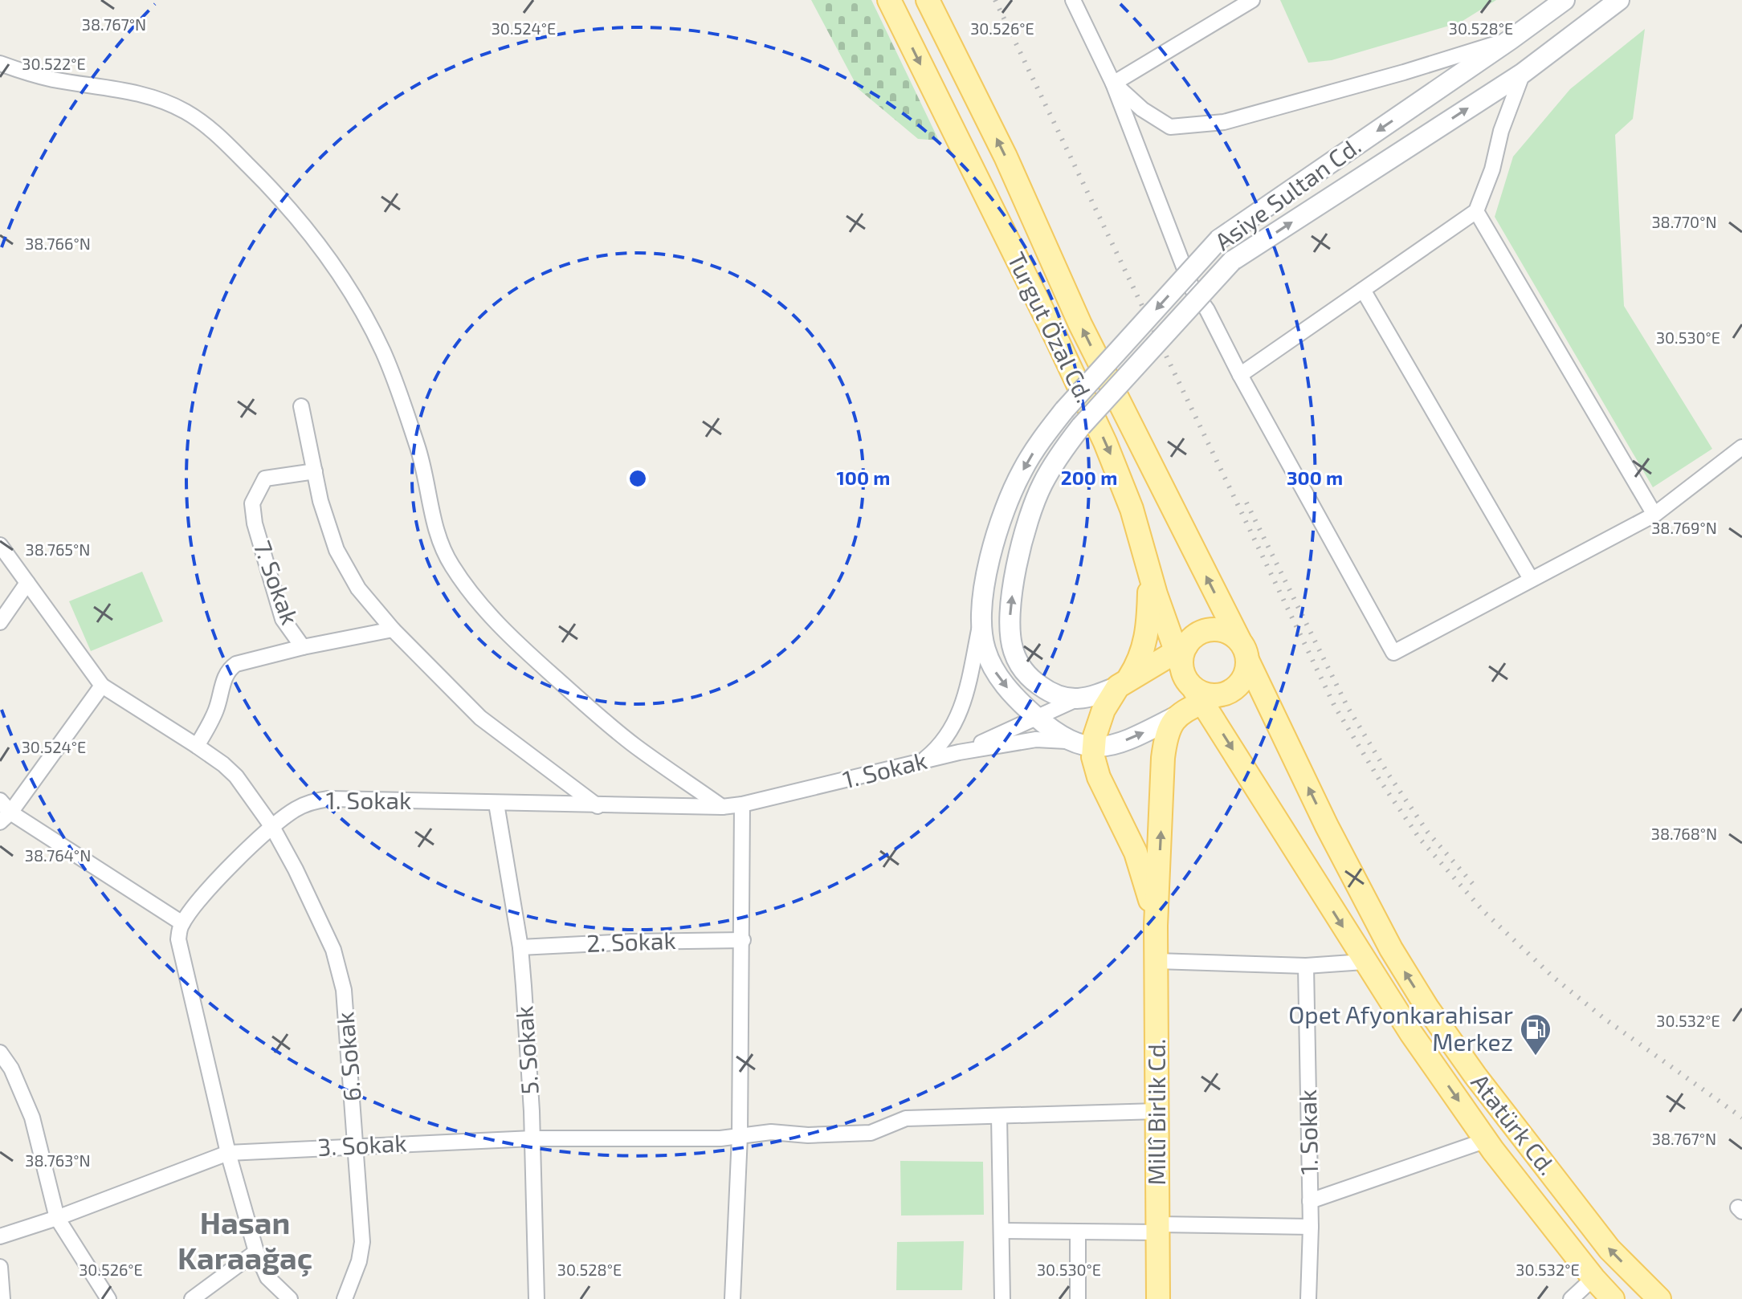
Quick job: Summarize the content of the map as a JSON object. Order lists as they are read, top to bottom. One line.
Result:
{"streets":{"main road":["Asiye Sultan Cd.","Turgut Özal Cd.","Millî Birlik Cd.","Atatürk Cd."],"street":["7. Sokak","1. Sokak","2. Sokak","5. Sokak","6. Sokak","3. Sokak"]},"crossings":[["Asiye Sultan Cd.","Millî Birlik Cd."],["Turgut Özal Cd.","Atatürk Cd."],["1. Sokak","5. Sokak"],["1. Sokak","6. Sokak"],["2. Sokak","5. Sokak"],["5. Sokak","3. Sokak"],["6. Sokak","3. Sokak"],["Millî Birlik Cd.","3. Sokak"]],"districts":["Hasan Karaağaç"],"places":{"fuel station":["Opet Afyonkarahisar Merkez"]},"coordinates":["38.767°N","30.524°E","30.526°E","30.528°E","30.522°E","38.770°N","38.766°N","30.530°E","38.769°N","38.765°N","38.768°N","38.764°N","30.532°E","38.763°N"],"rings":["100 m","200 m","300 m"]}
